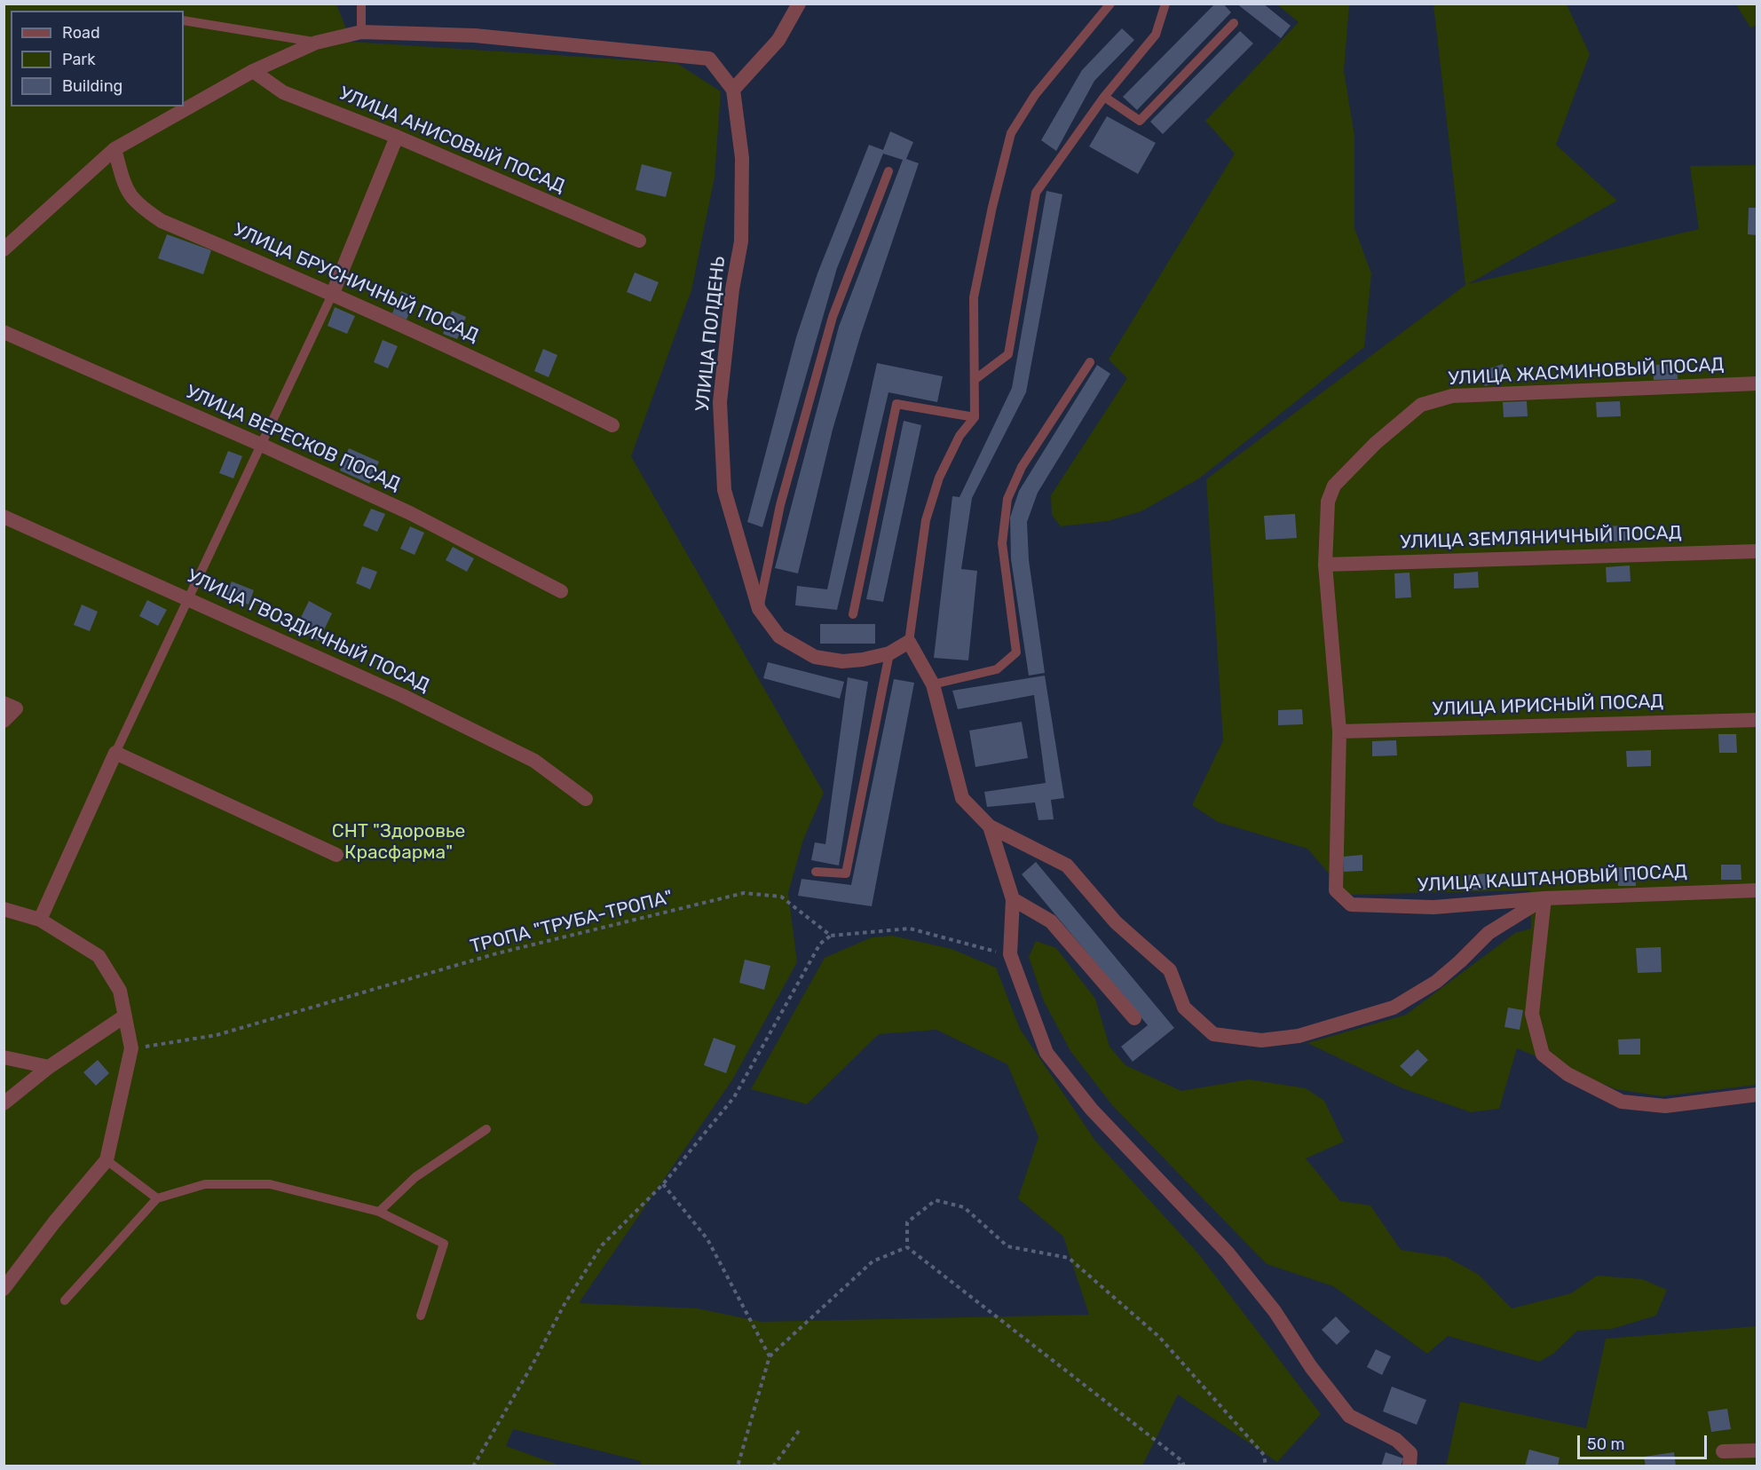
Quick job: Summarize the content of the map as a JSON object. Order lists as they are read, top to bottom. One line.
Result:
{"streets":{"street":["УЛИЦА АНИСОВЫЙ ПОСАД","УЛИЦА БРУСНИЧНЫЙ ПОСАД","УЛИЦА ПОЛДЕНЬ","УЛИЦА ЖАСМИНОВЫЙ ПОСАД","УЛИЦА ВЕРЕСКОВ ПОСАД","УЛИЦА ЗЕМЛЯНИЧНЫЙ ПОСАД","УЛИЦА ГВОЗДИЧНЫЙ ПОСАД","УЛИЦА ИРИСНЫЙ ПОСАД","УЛИЦА КАШТАНОВЫЙ ПОСАД"],"path":["ТРОПА \"ТРУБА-ТРОПА\""]},"crossings":[["УЛИЦА ЖАСМИНОВЫЙ ПОСАД","УЛИЦА ЗЕМЛЯНИЧНЫЙ ПОСАД"],["УЛИЦА ЖАСМИНОВЫЙ ПОСАД","УЛИЦА ИРИСНЫЙ ПОСАД"],["УЛИЦА ЖАСМИНОВЫЙ ПОСАД","УЛИЦА КАШТАНОВЫЙ ПОСАД"]],"parks":["СНТ \"Здоровье Красфарма\""],"legend":["Road","Park","Building"],"scale_bar":"50 m"}
